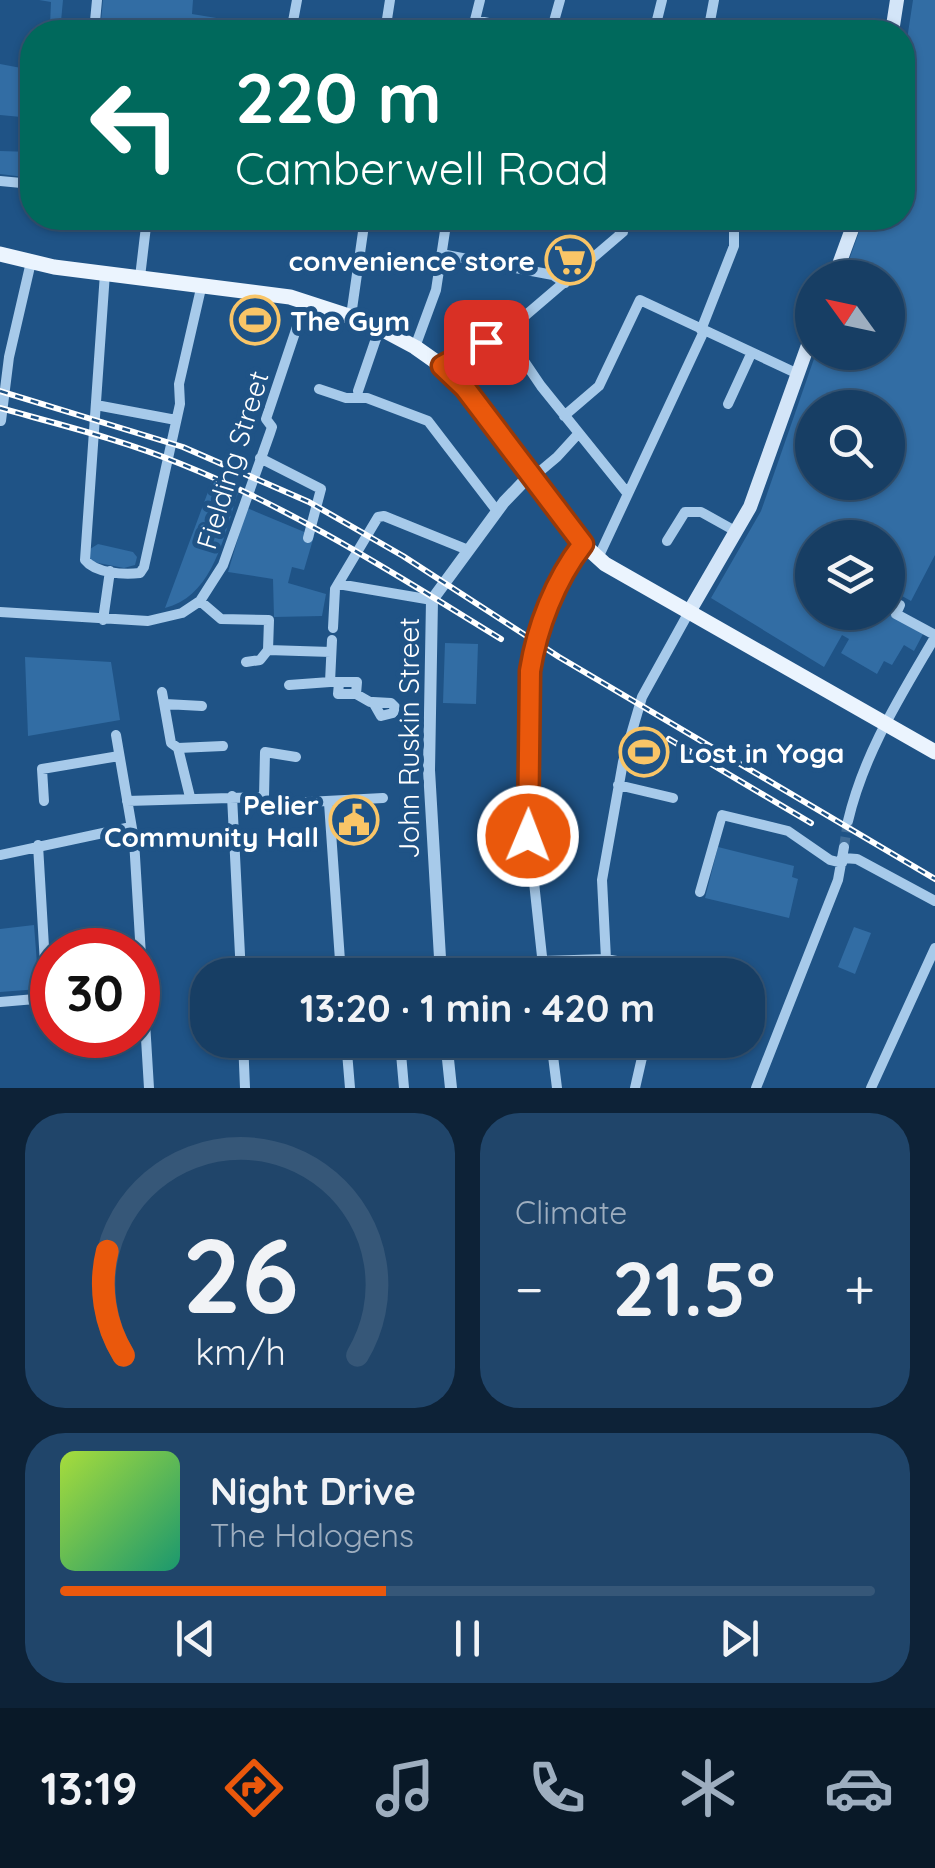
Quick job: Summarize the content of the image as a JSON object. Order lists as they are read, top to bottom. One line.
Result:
{"streets":{"street":["Fielding Street","John Ruskin Street"]},"places":{"supermarket":["convenience store"],"sports":["The Gym","Lost in Yoga"],"public building":["Pelier Community Hall"]},"north":"top left","page":{"turn":["220 m","Camberwell Road"],"limit":"30","trip":"13:20 · 1 min · 420 m","tile":"Climate","heat":["−","21.5°","+"],"song":["Night Drive","The Halogens"],"tabs":"13:19","gauge":["26","km/h"]}}
